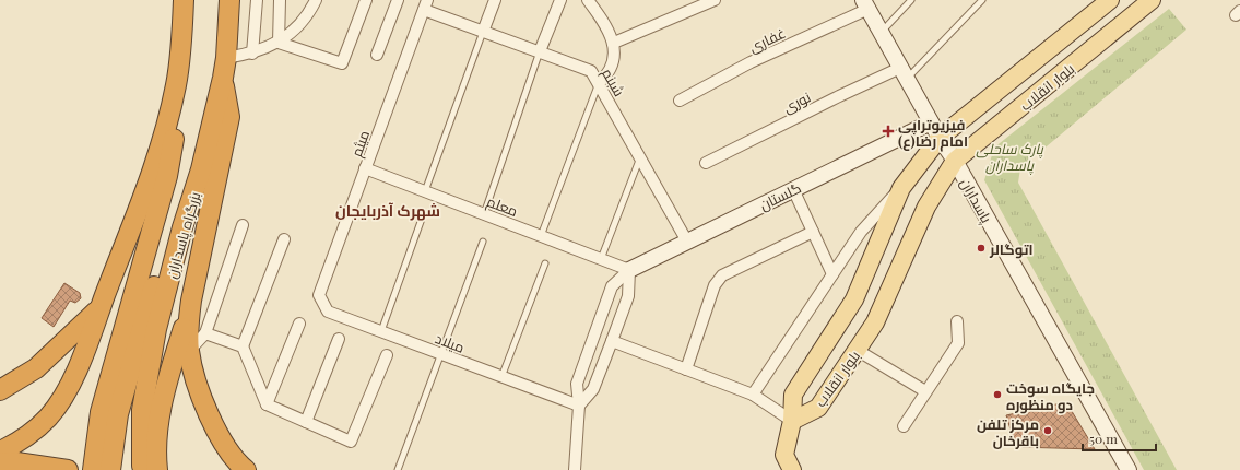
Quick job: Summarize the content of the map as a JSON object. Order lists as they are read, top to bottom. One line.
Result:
{"streets":{"highway":["بزرگراه پاسداران"],"main road":["بلوار انقلاب","گلستان","پاسداران"],"street":["غفاری","شبنم","نوری","میثم","معلم","میلاد"]},"crossings":[["غفاری","پاسداران"],["شبنم","میثم"],["شبنم","گلستان"],["بلوار انقلاب","پاسداران"],["نوری","پاسداران"],["میثم","معلم"],["میثم","میلاد"],["گلستان","پاسداران"],["گلستان","معلم"],["گلستان","میلاد"]],"districts":["شهرک آذربایجان"],"parks":["پارک ساحلی پاسداران"],"places":{"health":["فیزیوتراپی امام رضا(ع)"],"other":["اتوگالر","جایگاه سوخت دو منظوره","مرکز تلفن باقرخان"]},"scale_bar":"50 m"}
